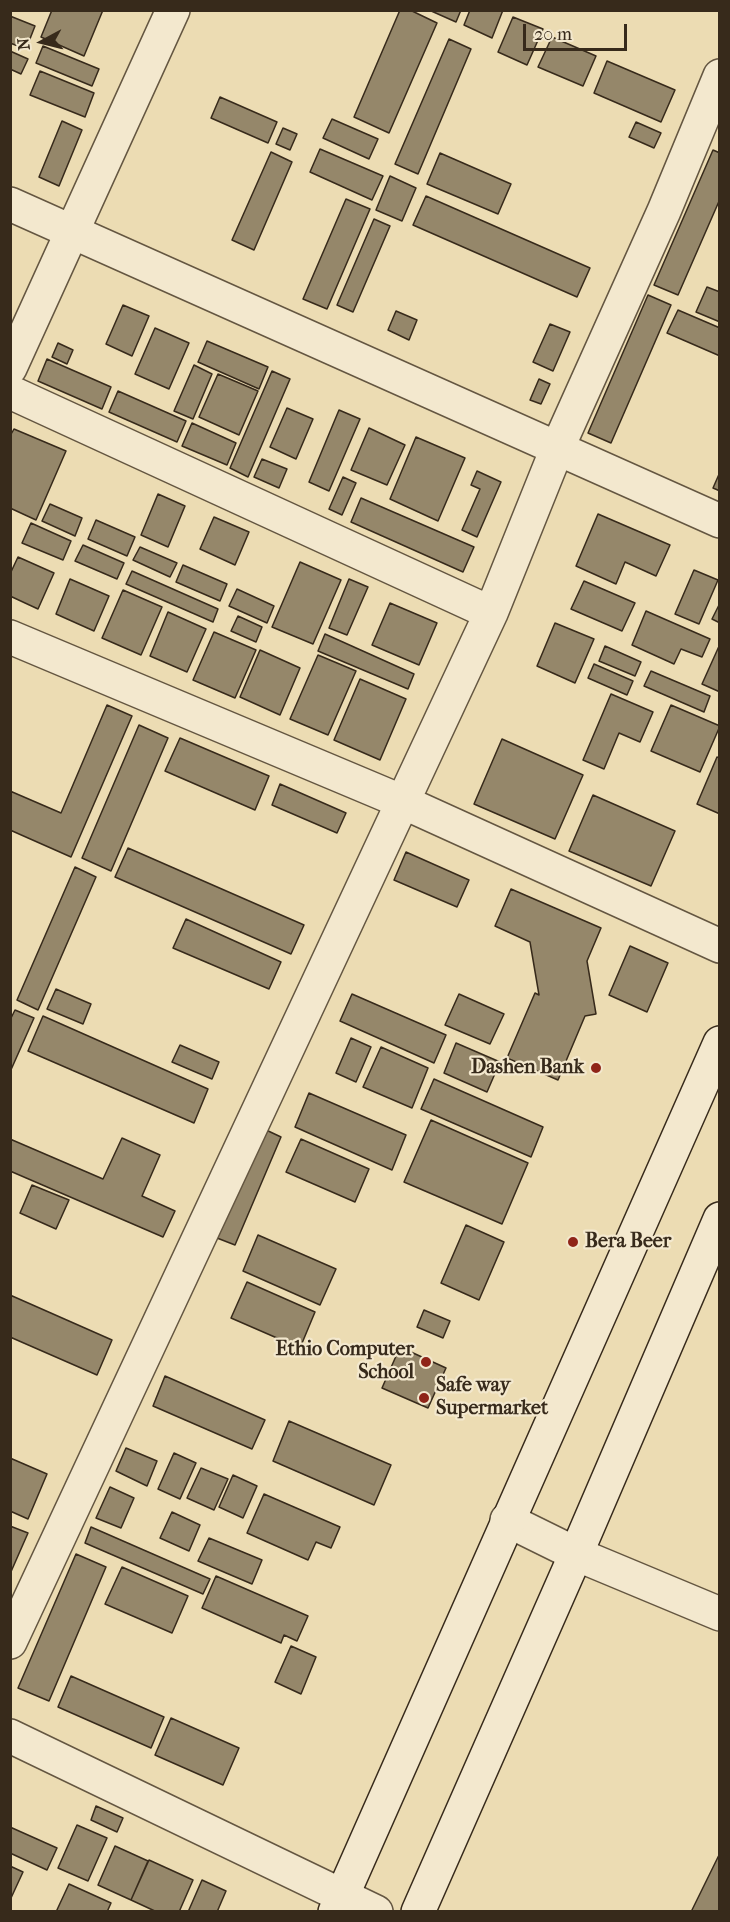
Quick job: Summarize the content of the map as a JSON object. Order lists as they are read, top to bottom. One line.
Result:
{"places":["Dashen Bank","Bera Beer","Ethio Computer School","Safe way Supermarket"],"scale_bar":"20 m","north":"left"}
